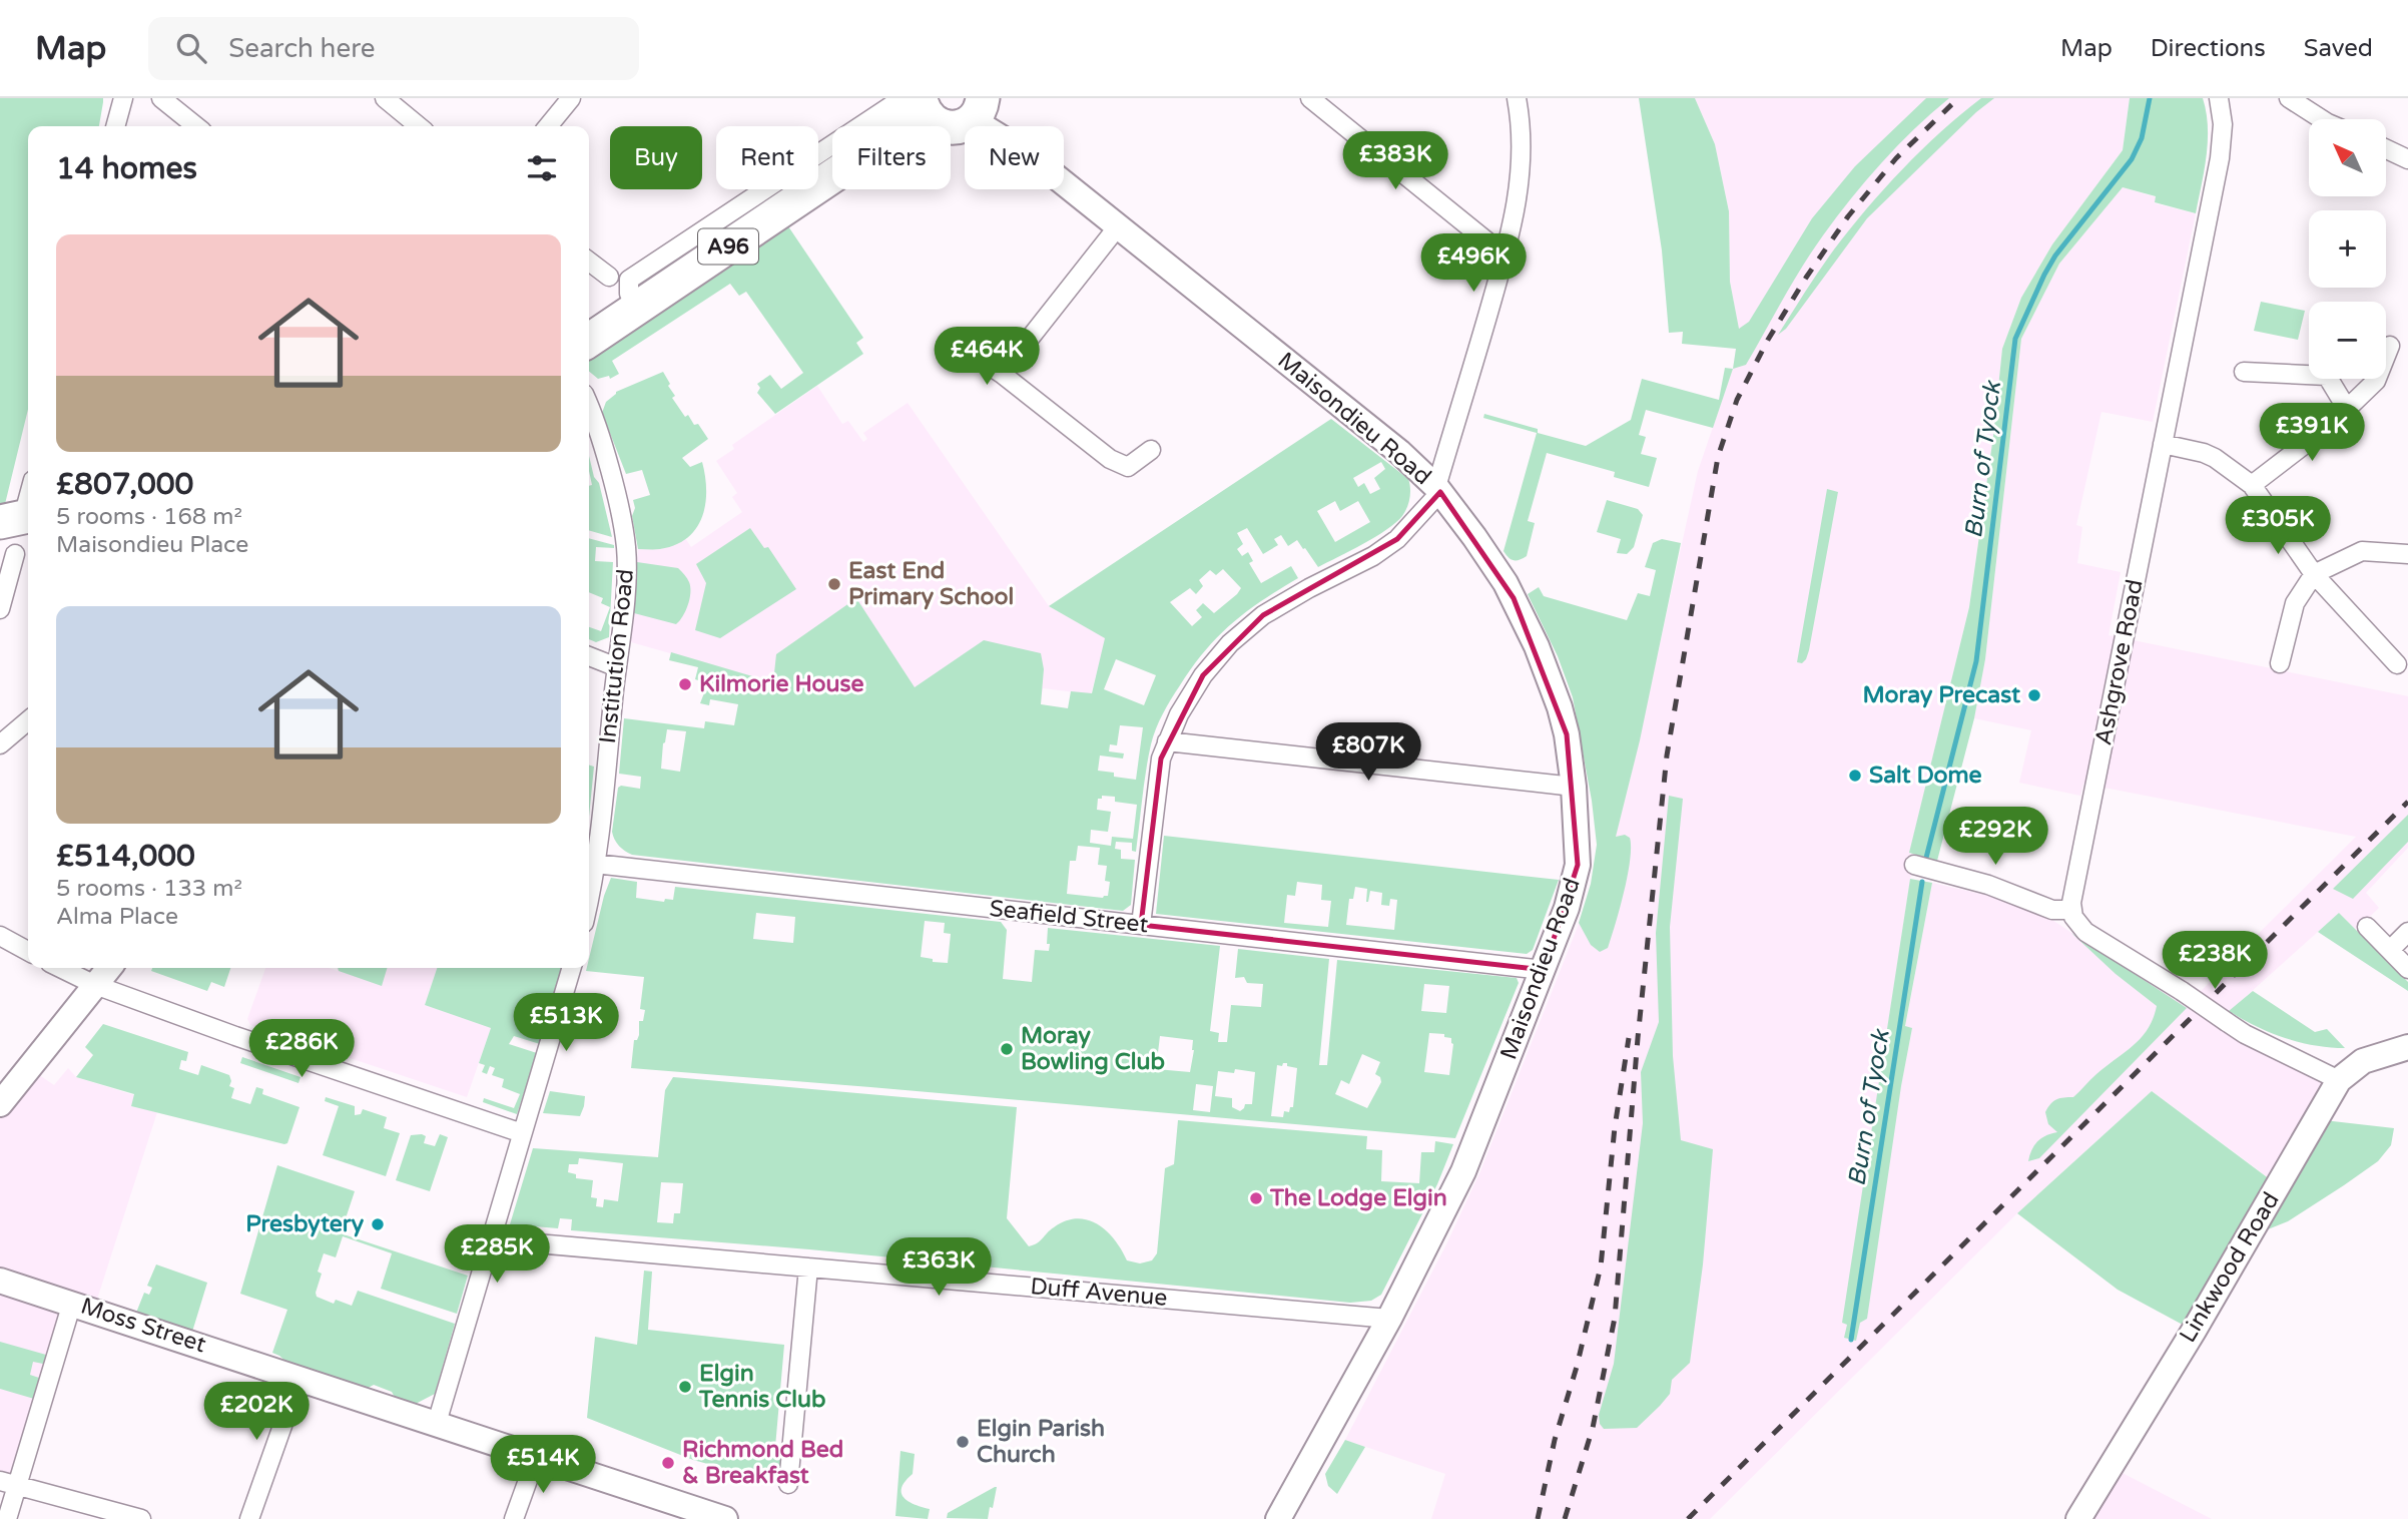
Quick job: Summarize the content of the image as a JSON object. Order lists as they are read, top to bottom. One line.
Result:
{"streets":{"highway":["A96"],"street":["Maisondieu Road","Institution Road","Ashgrove Road","Seafield Street","Linkwood Road","Duff Avenue","Moss Street"]},"crossings":[["Maisondieu Road","Seafield Street"],["Maisondieu Road","Duff Avenue"],["Institution Road","Seafield Street"]],"water":["Burn of Tyock"],"places":["East End Primary School","Kilmorie House","Moray Precast","Salt Dome","Moray Bowling Club","The Lodge Elgin","Presbytery","Elgin Tennis Club","Elgin Parish Church","Richmond Bed & Breakfast"],"north":"top left","page":{"header":"Map","search":"Search here","nav":["Map","Directions","Saved"],"map_buttons":["+","−"],"chip":["Buy","Rent","Filters","New"],"heading":"14 homes","price":["£383K","£496K","£464K","£391K","£305K","£807K","£292K","£238K","£513K","£286K","£285K","£363K","£202K","£514K"],"list":[{"name":"£807,000","note":"5 rooms · 168 m² · Maisondieu Place"},{"name":"£514,000","note":"5 rooms · 133 m² · Alma Place"}]}}
